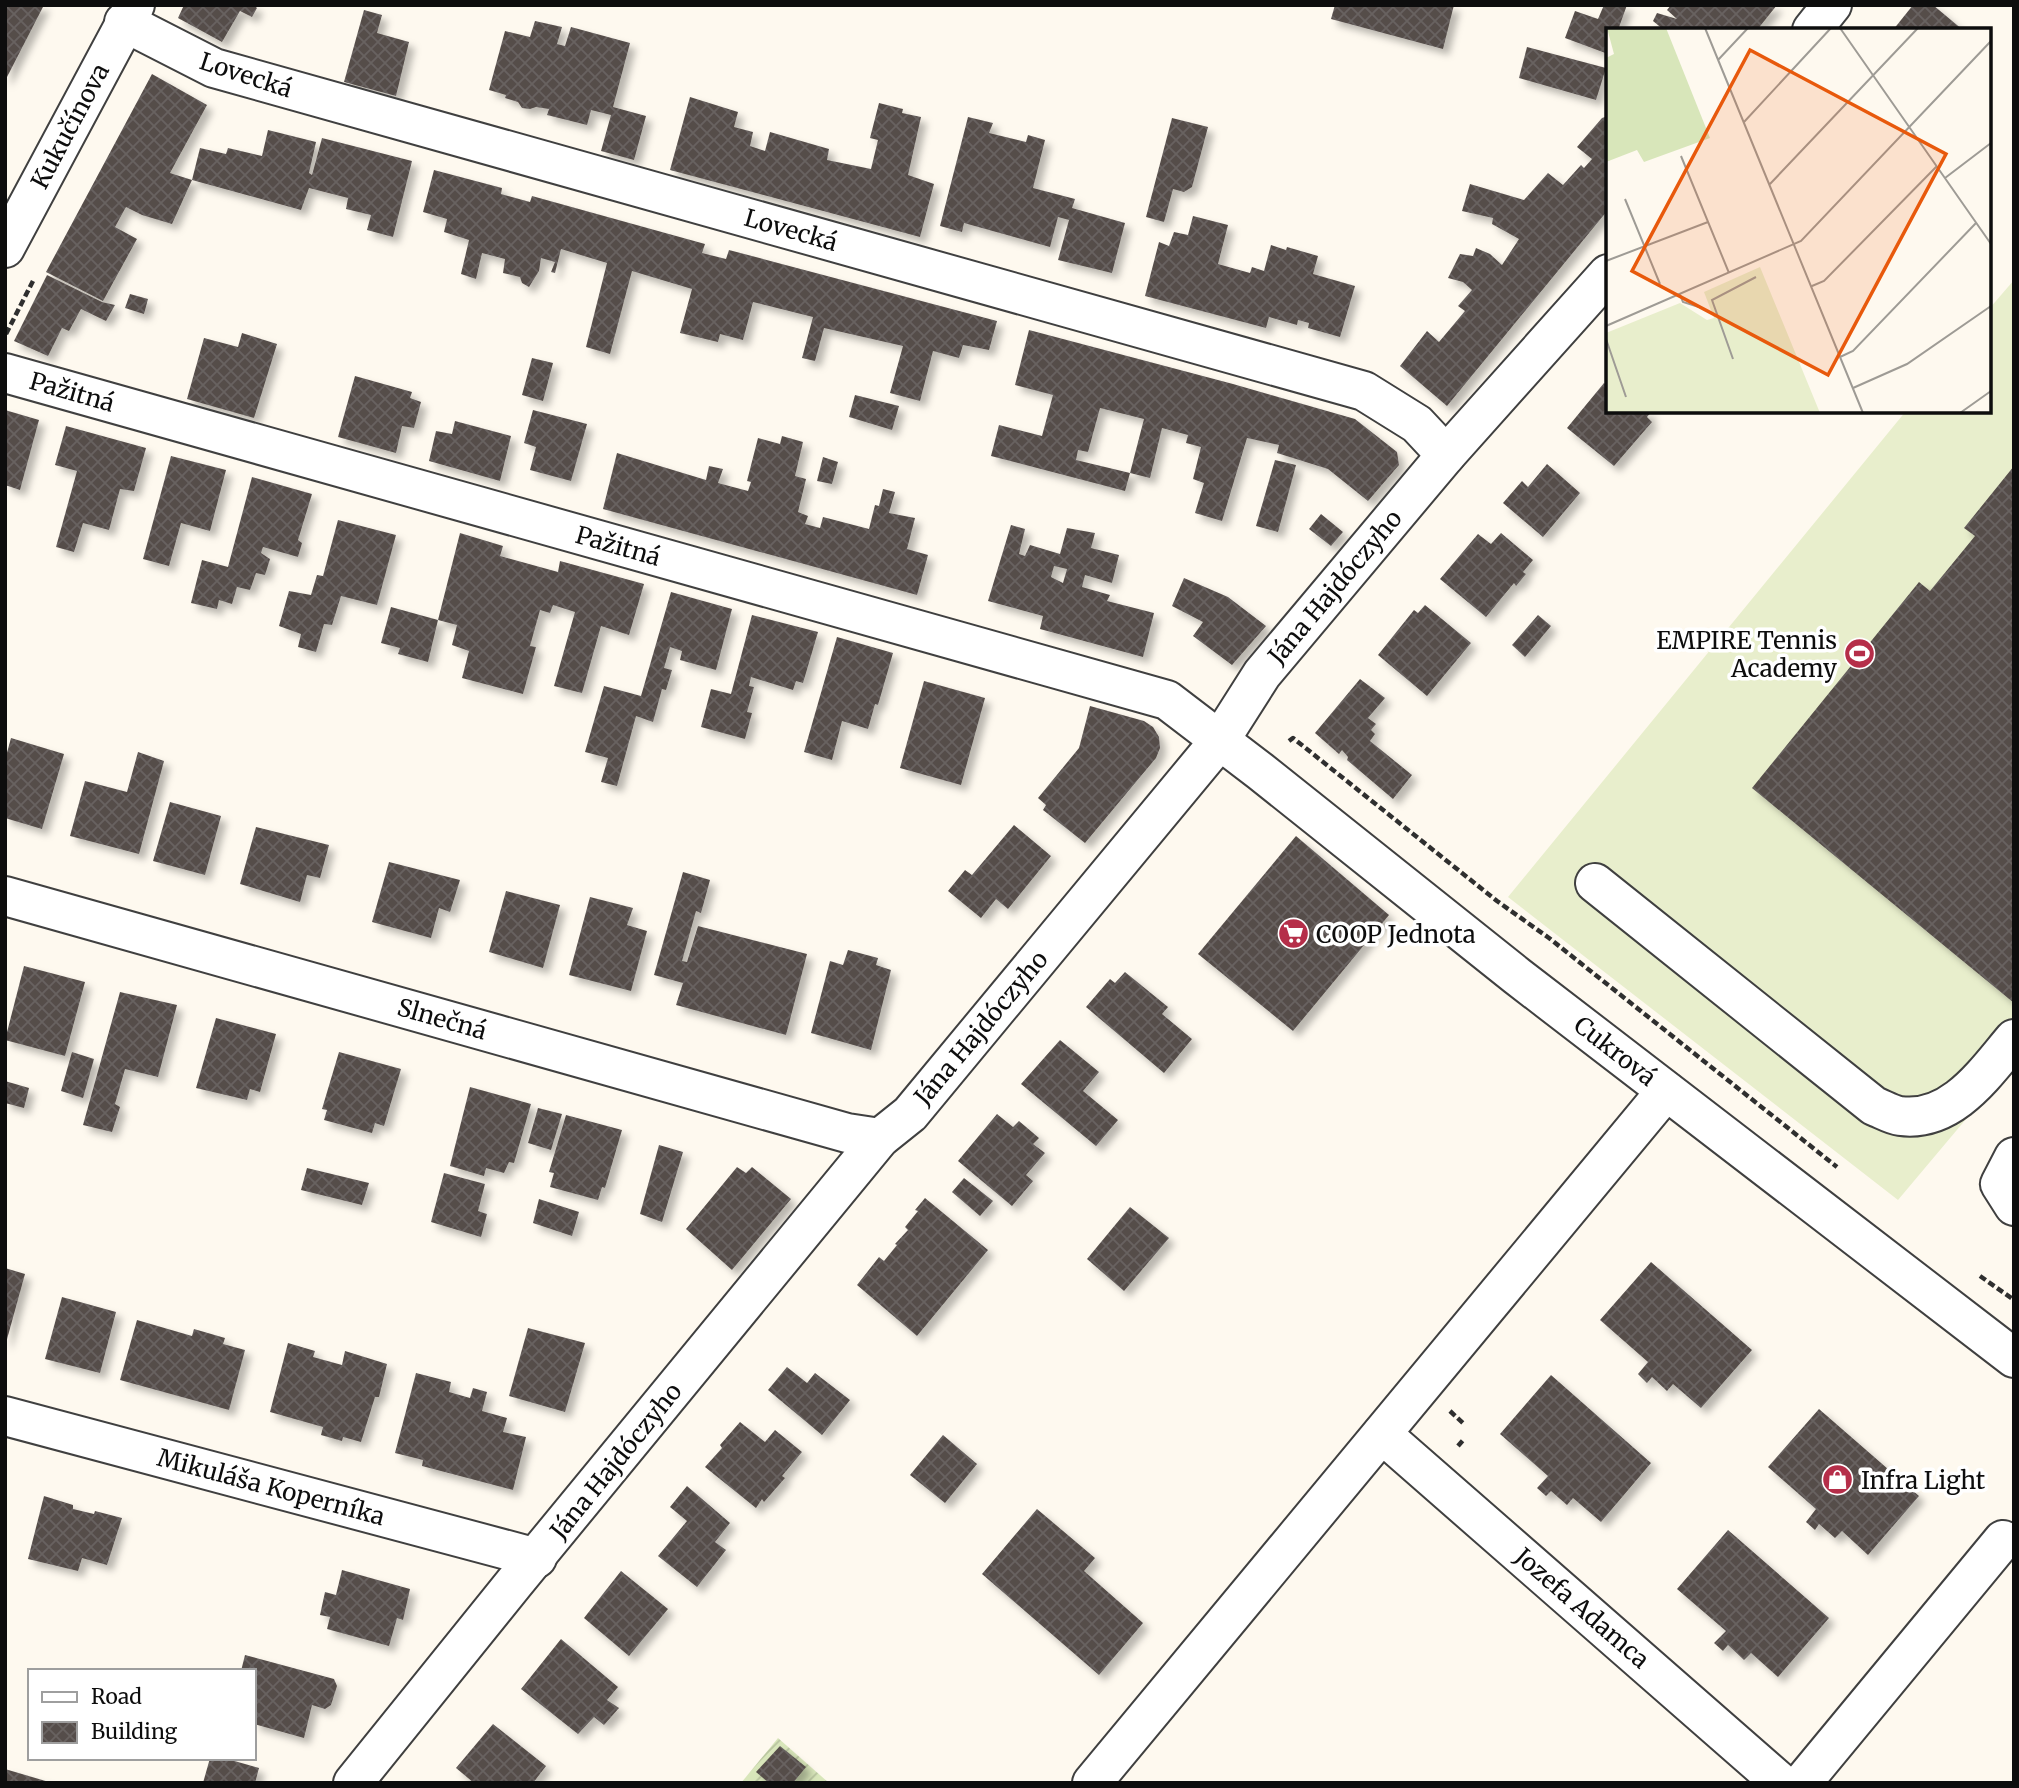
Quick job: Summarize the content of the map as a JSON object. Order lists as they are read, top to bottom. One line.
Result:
{"streets":{"street":["Lovecká","Kukučínova","Pažitná","Jána Hajdóczyho","Slnečná","Cukrová","Mikuláša Koperníka","Jozefa Adamca"]},"crossings":[["Lovecká","Kukučínova"],["Lovecká","Jána Hajdóczyho"],["Pažitná","Jána Hajdóczyho"],["Pažitná","Cukrová"],["Jána Hajdóczyho","Slnečná"],["Jána Hajdóczyho","Cukrová"],["Jána Hajdóczyho","Mikuláša Koperníka"]],"places":{"sports":["EMPIRE Tennis Academy"],"supermarket":["COOP Jednota"],"shop":["Infra Light"]},"legend":["Road","Building"]}
